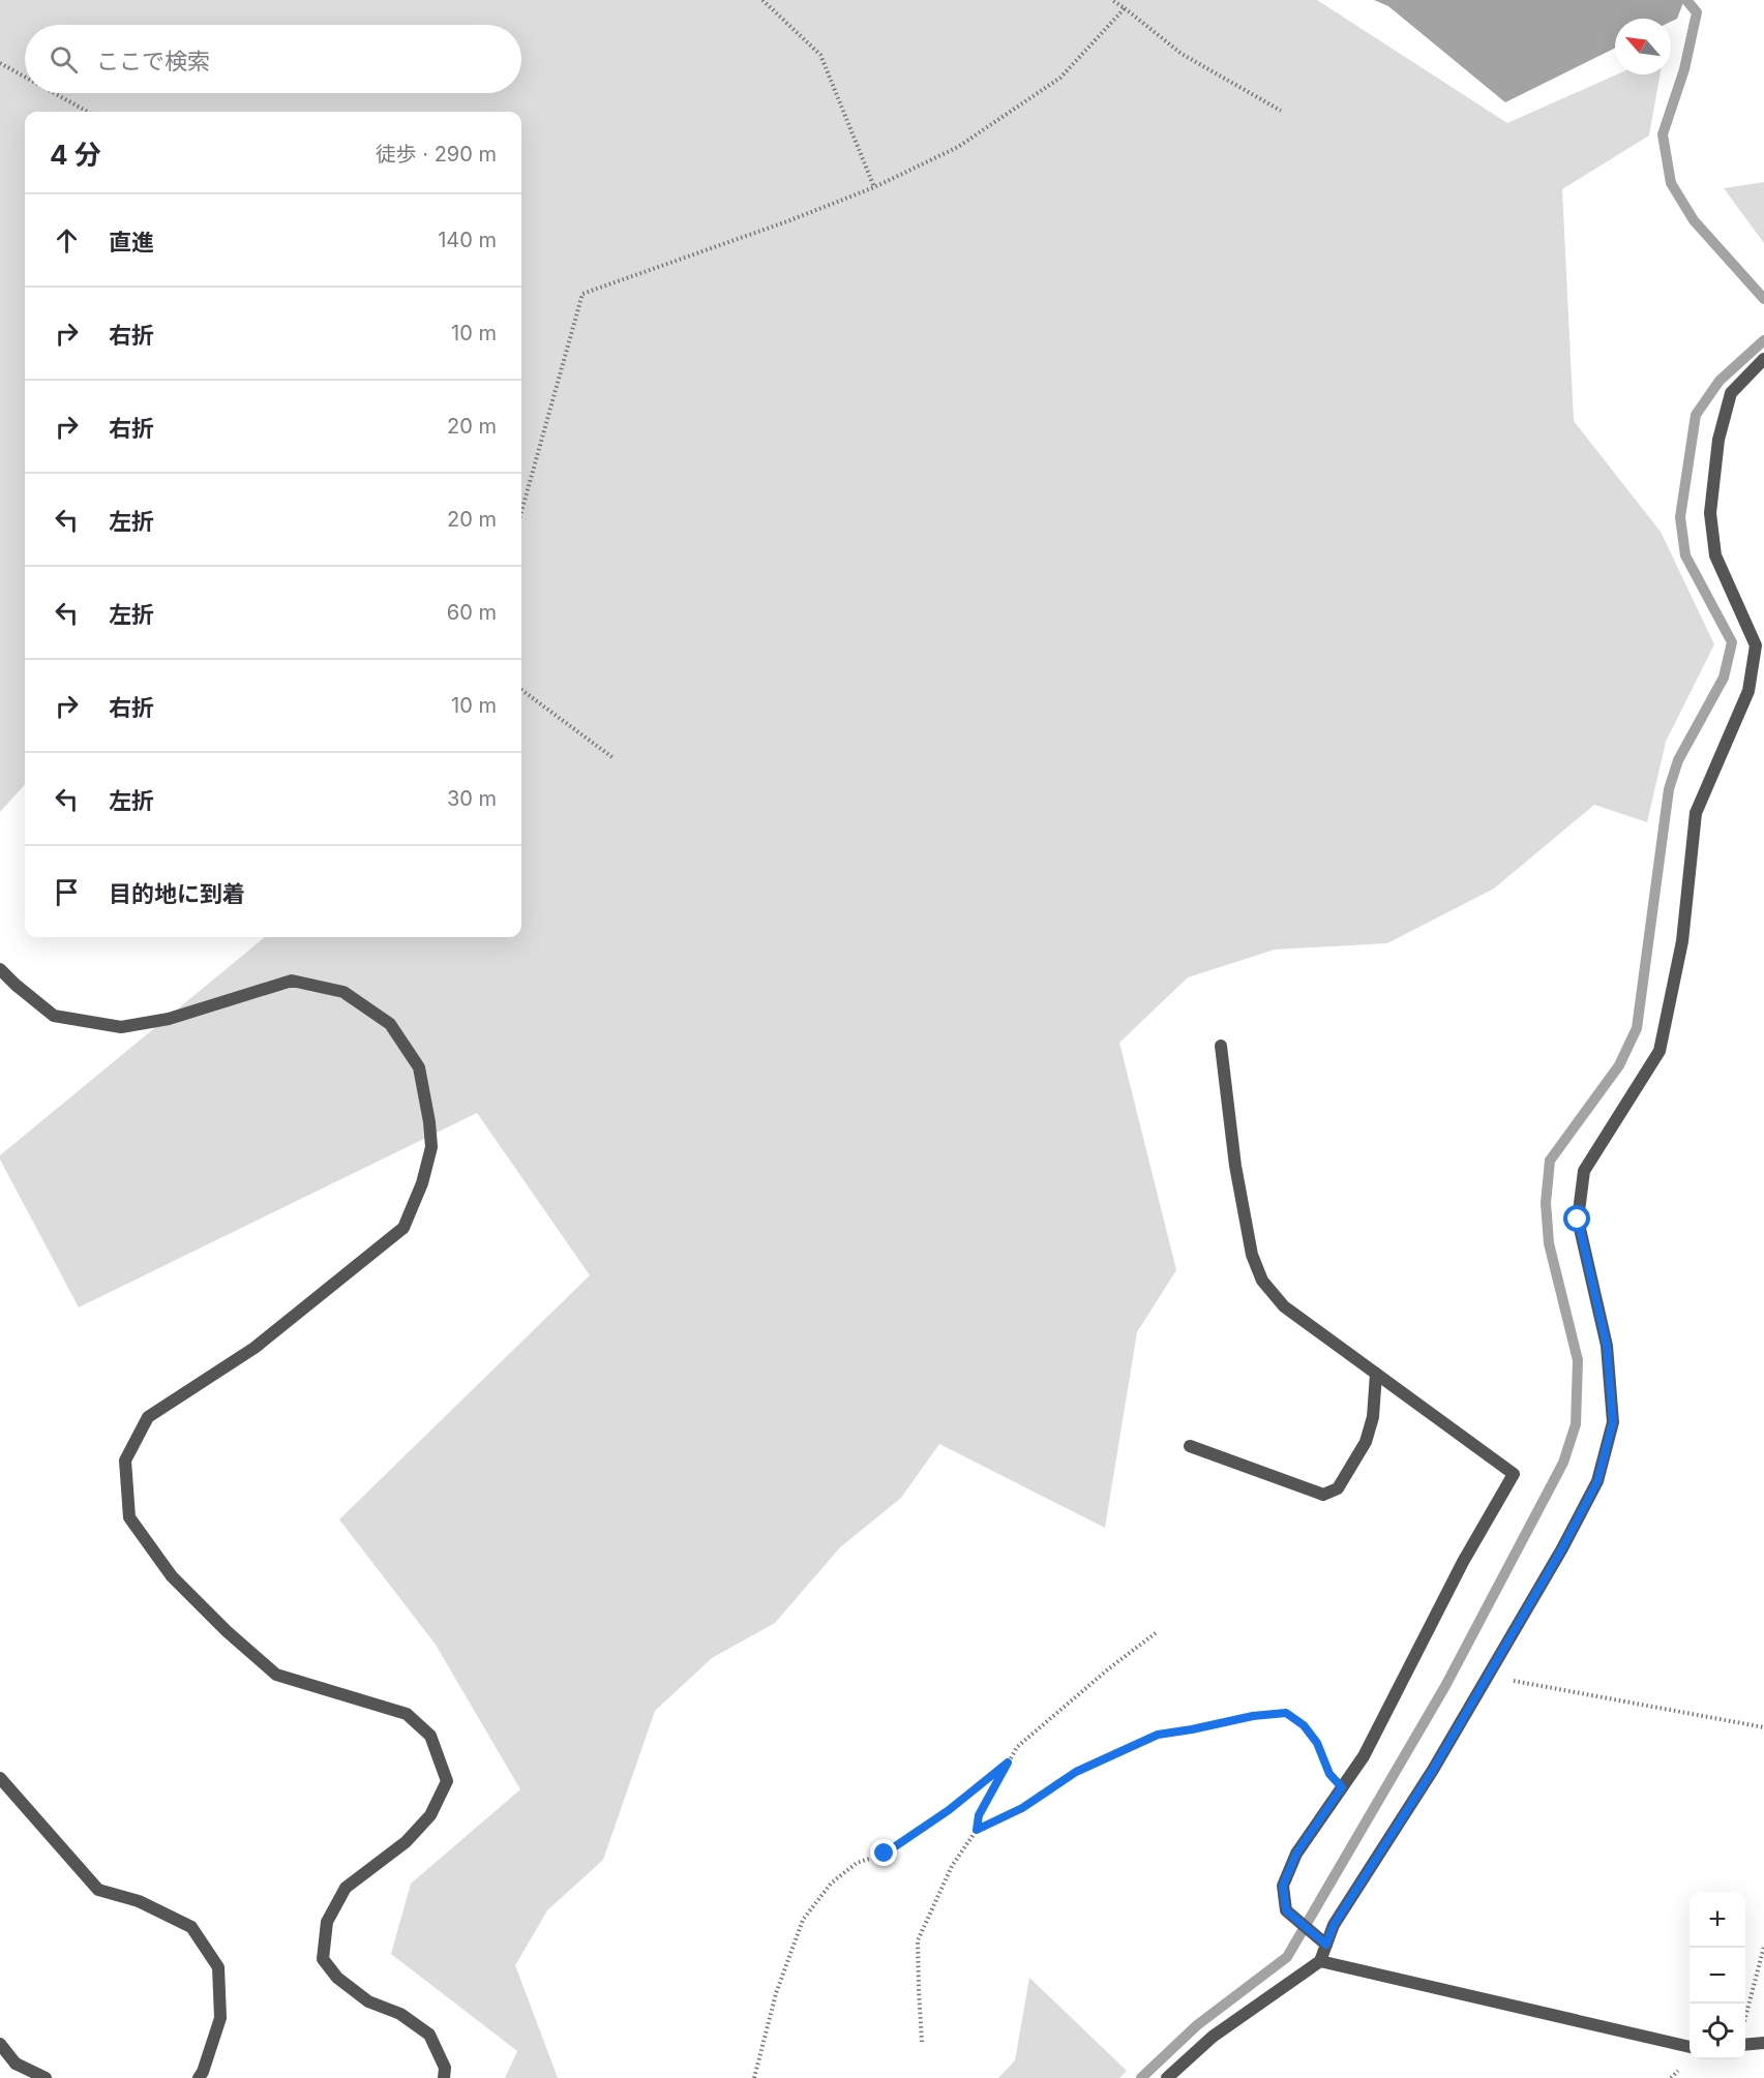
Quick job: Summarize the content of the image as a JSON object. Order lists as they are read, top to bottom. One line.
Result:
{"north":"top left","page":{"search":"ここで検索","heading":["4 分","徒歩 · 290 m"],"list":[["直進","140 m"],["右折","10 m"],["右折","20 m"],["左折","20 m"],["左折","60 m"],["右折","10 m"],["左折","30 m"],"目的地に到着"],"map_buttons":["+","−"]}}
